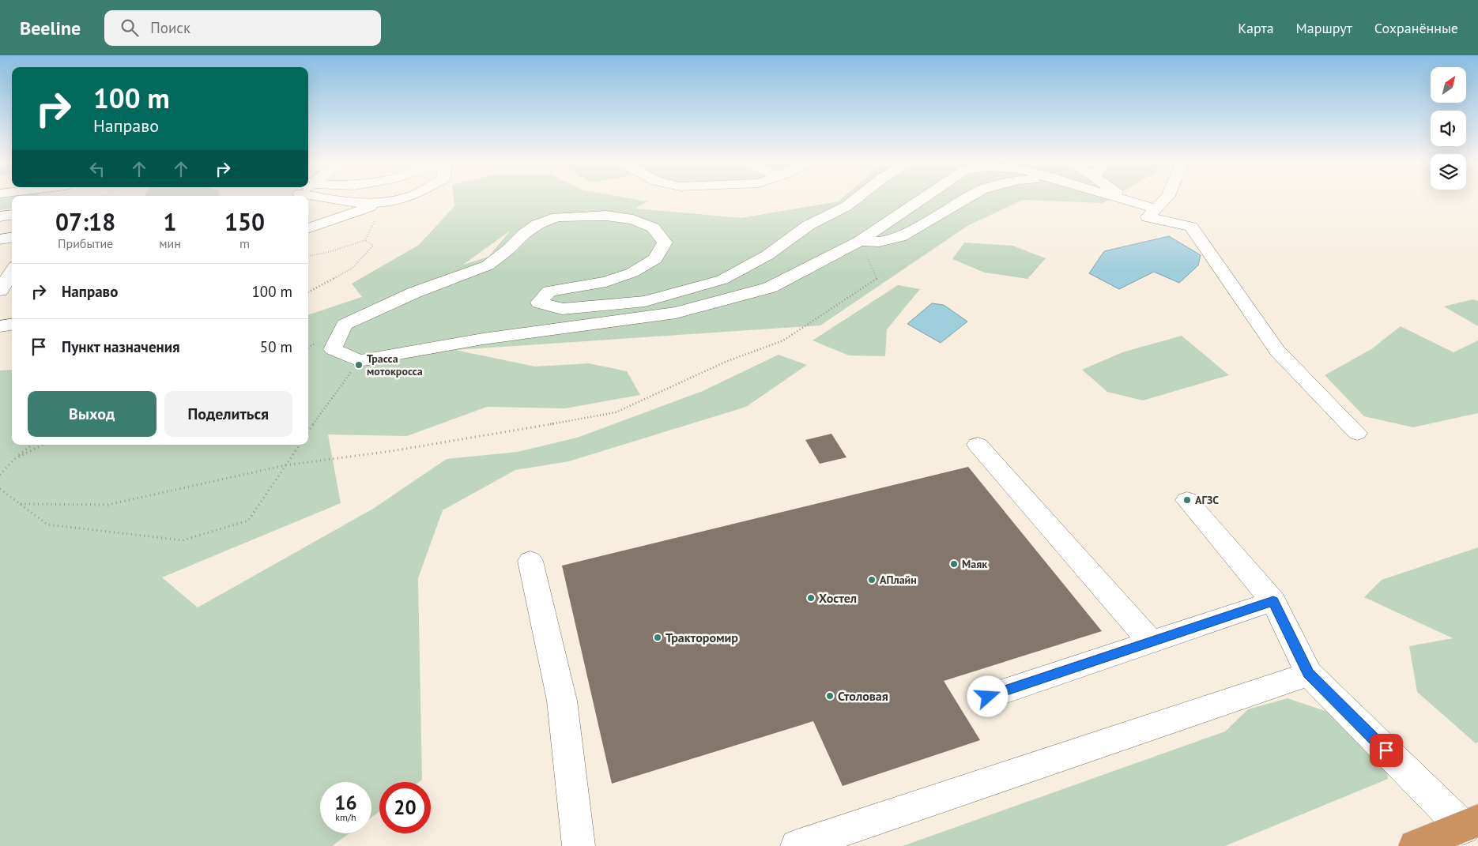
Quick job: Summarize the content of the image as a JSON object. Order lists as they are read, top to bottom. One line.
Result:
{"places":["Трасса мотокросса","АГЗС","Маяк","АПлайн","Хостел","Тракторомир","Столовая"],"north":"top right","page":{"header":"Beeline","search":"Поиск","nav":["Карта","Маршрут","Сохранённые"],"turn":["100 m","Направо"],"eta":["07:18","Прибытие","1","мин","150","m"],"list":[{"name":"Направо","value":"100 m"},{"name":"Пункт назначения","value":"50 m"}],"buttons":["Выход","Поделиться"],"speed":"16 km/h","limit":"20"}}
